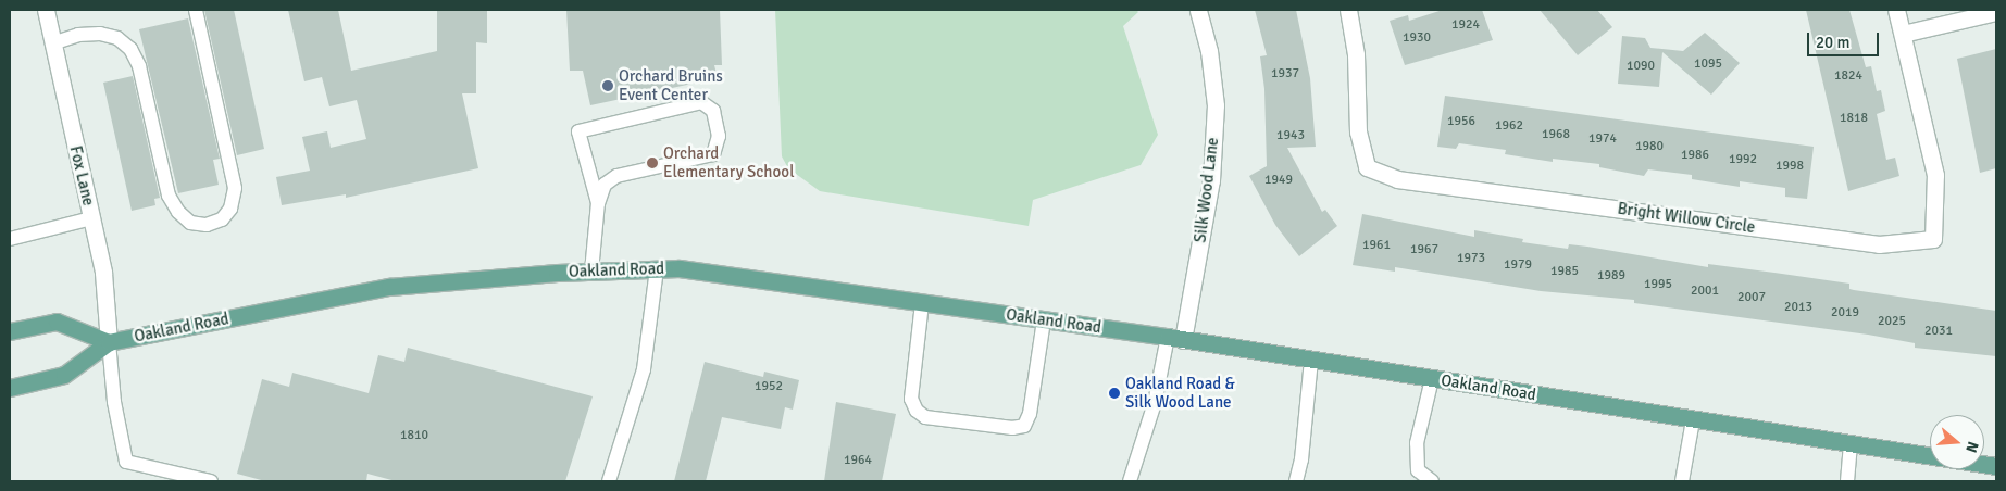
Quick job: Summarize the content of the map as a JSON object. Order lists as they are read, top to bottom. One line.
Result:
{"streets":{"main road":["Oakland Road"],"street":["Fox Lane","Silk Wood Lane","Bright Willow Circle"]},"crossings":[["Fox Lane","Oakland Road"],["Silk Wood Lane","Oakland Road"]],"places":["Orchard Bruins Event Center","Orchard Elementary School","Oakland Road & Silk Wood Lane"],"house_numbers":["1924","1930","1095","1090","1937","1824","1818","1956","1962","1968","1943","1974","1980","1986","1992","1998","1949","1961","1967","1973","1979","1985","1989","1995","2001","2007","2013","2019","2025","2031","1952","1810","1964"],"scale_bar":"20 m","north":"right"}
